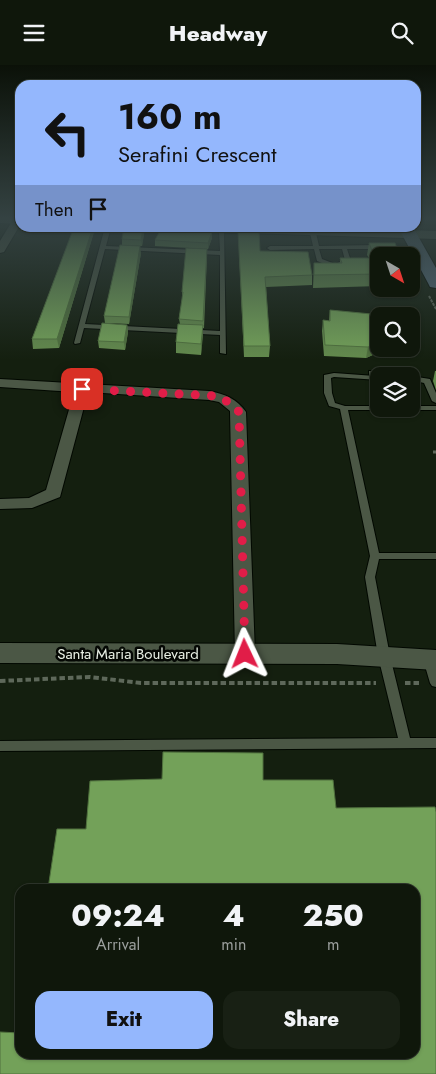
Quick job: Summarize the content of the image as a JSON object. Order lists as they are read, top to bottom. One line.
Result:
{"streets":{"street":["Santa Maria Boulevard"]},"north":"bottom right","page":{"header":"Headway","turn":["160 m","Serafini Crescent"],"then":"Then","eta":["09:24","Arrival","4","min","250","m"],"buttons":["Exit","Share"]}}
